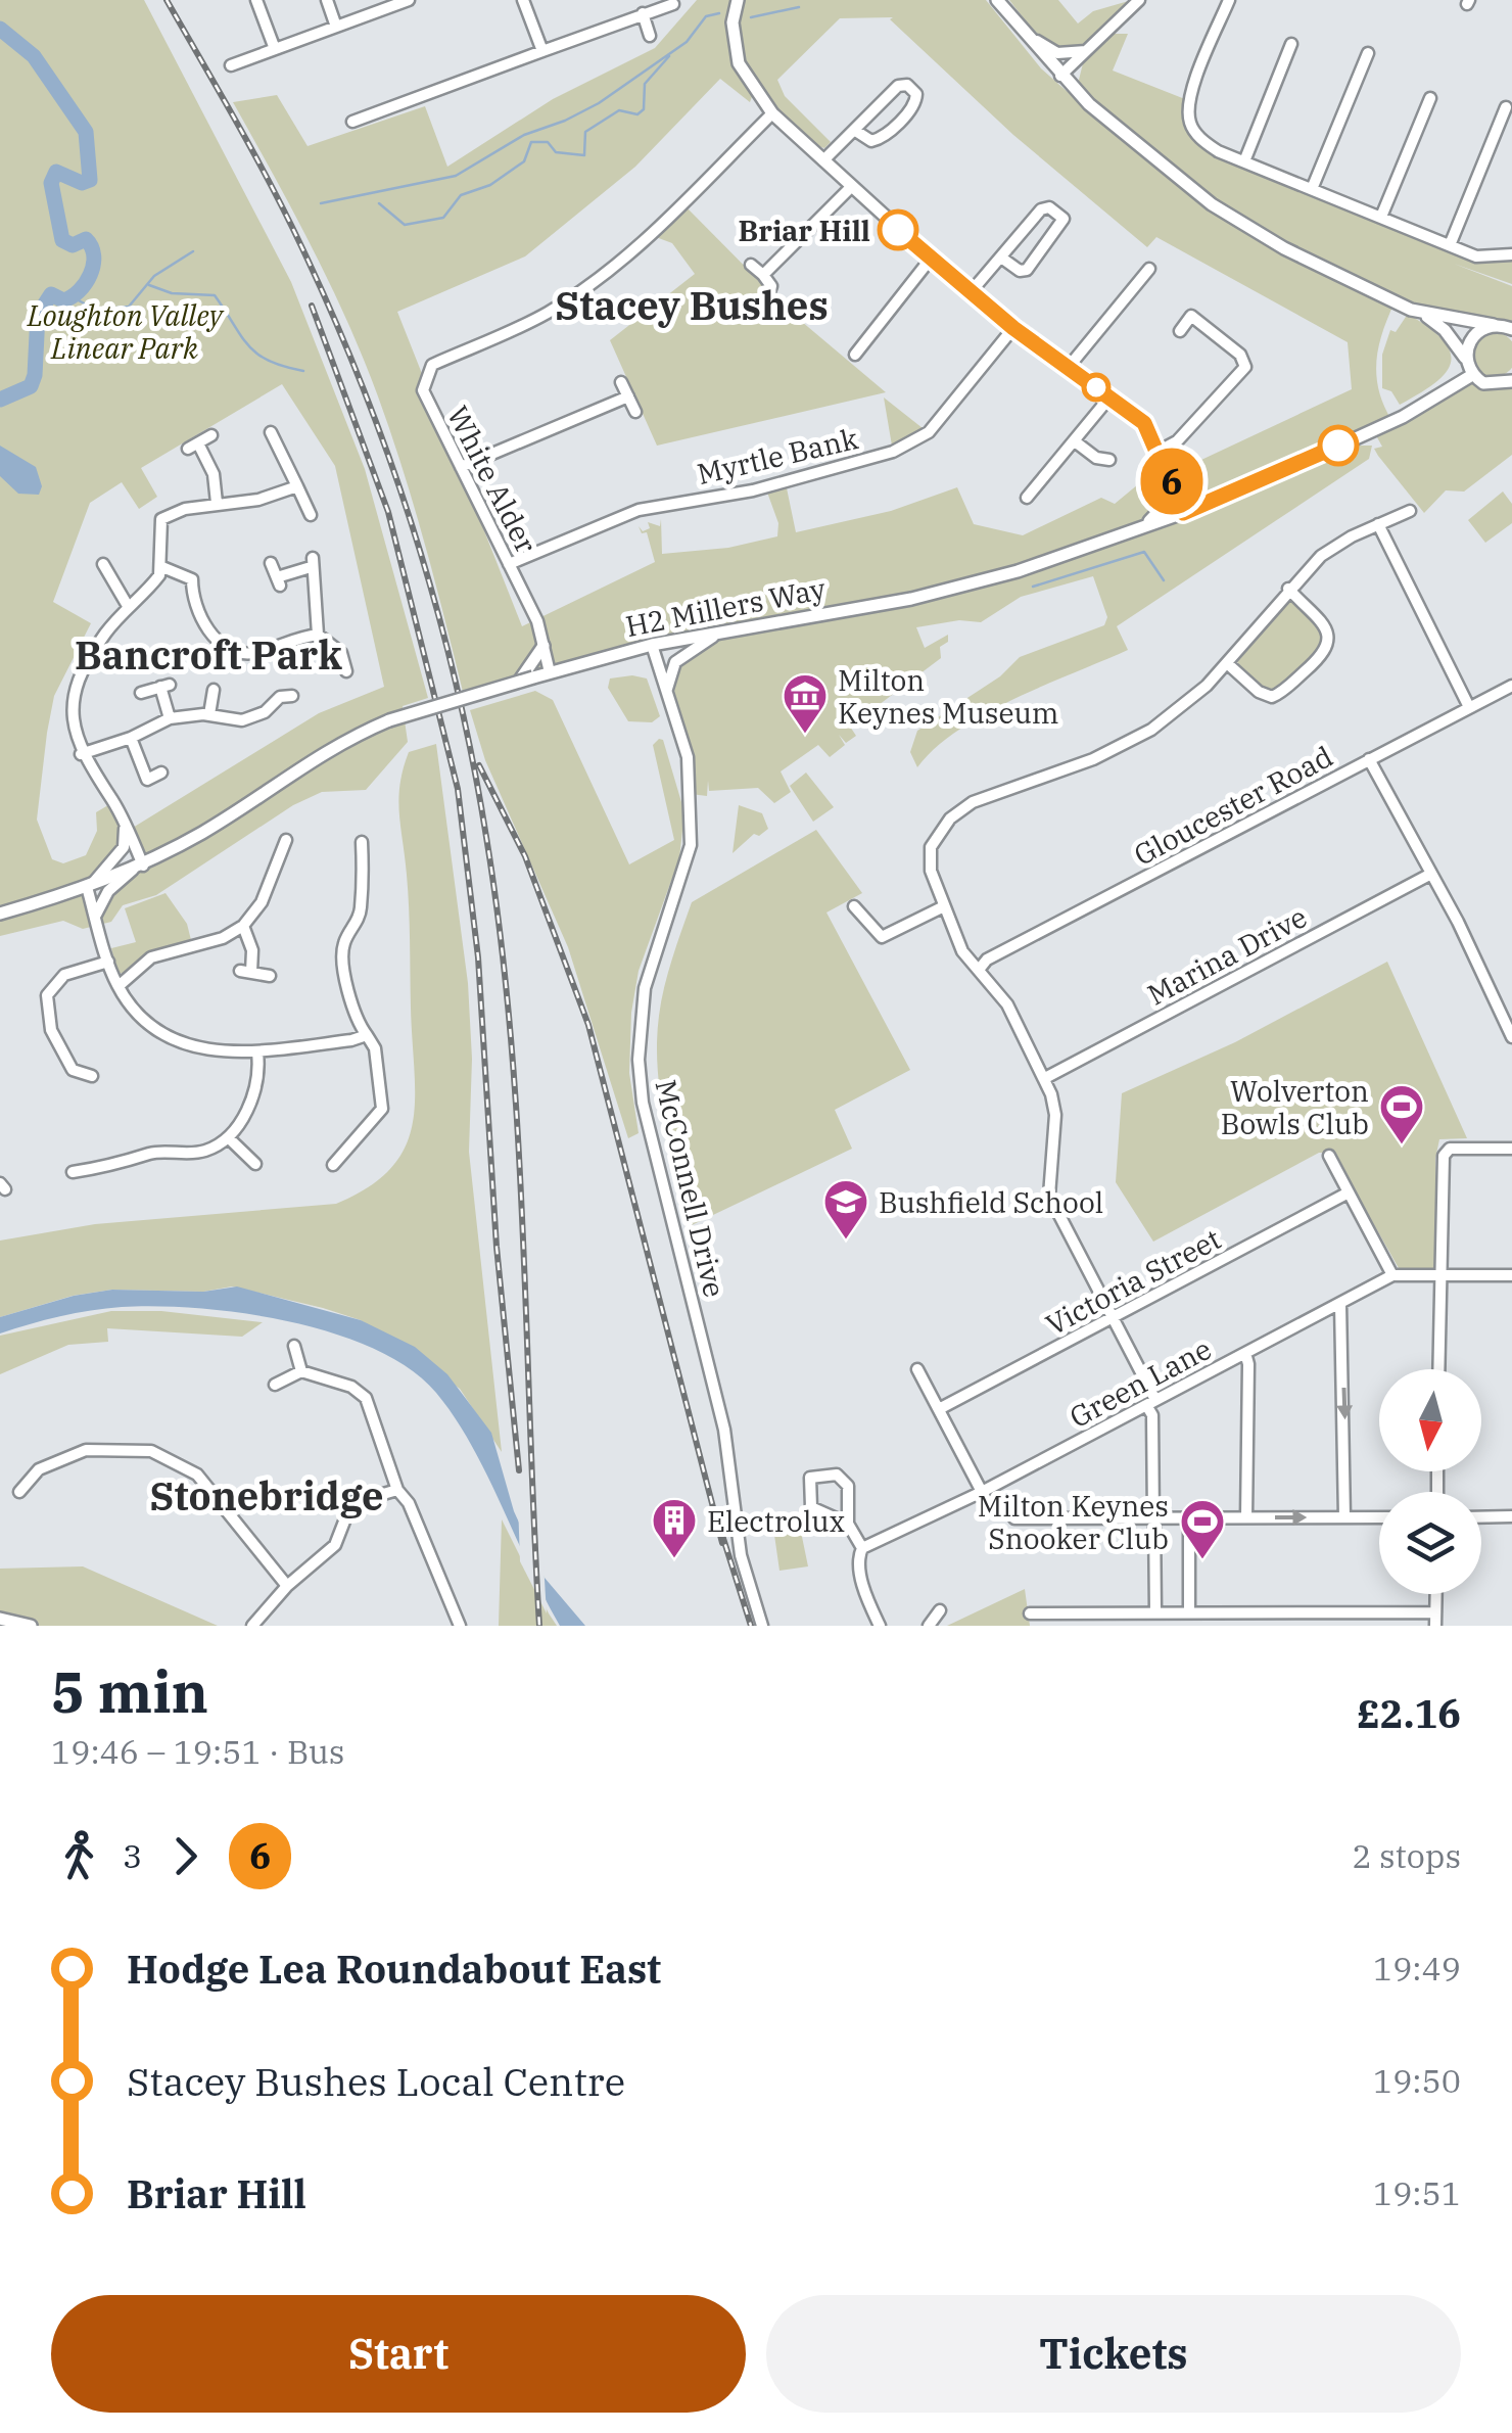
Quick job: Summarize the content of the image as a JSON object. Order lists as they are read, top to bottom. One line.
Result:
{"streets":{"street":["Myrtle Bank","White Alder","H2 Millers Way","Gloucester Road","Marina Drive","McConnell Drive","Victoria Street","Green Lane"]},"crossings":[["Myrtle Bank","White Alder"],["White Alder","H2 Millers Way"],["H2 Millers Way","McConnell Drive"]],"districts":["Stacey Bushes","Bancroft Park","Stonebridge"],"parks":["Loughton Valley Linear Park"],"places":{"other":["Briar Hill"],"museum":["Milton Keynes Museum"],"sports":["Wolverton Bowls Club","Milton Keynes Snooker Club"],"school or university":["Bushfield School"],"building":["Electrolux"]},"lines":["bus line 6"],"north":"bottom","page":{"on_map":"6","heading":["5 min","19:46 – 19:51 · Bus","£2.16"],"legs":["3","6","2 stops"],"list":[{"name":"Hodge Lea Roundabout East","value":"19:49"},{"name":"Stacey Bushes Local Centre","value":"19:50"},{"name":"Briar Hill","value":"19:51"}],"buttons":["Start","Tickets"]}}
